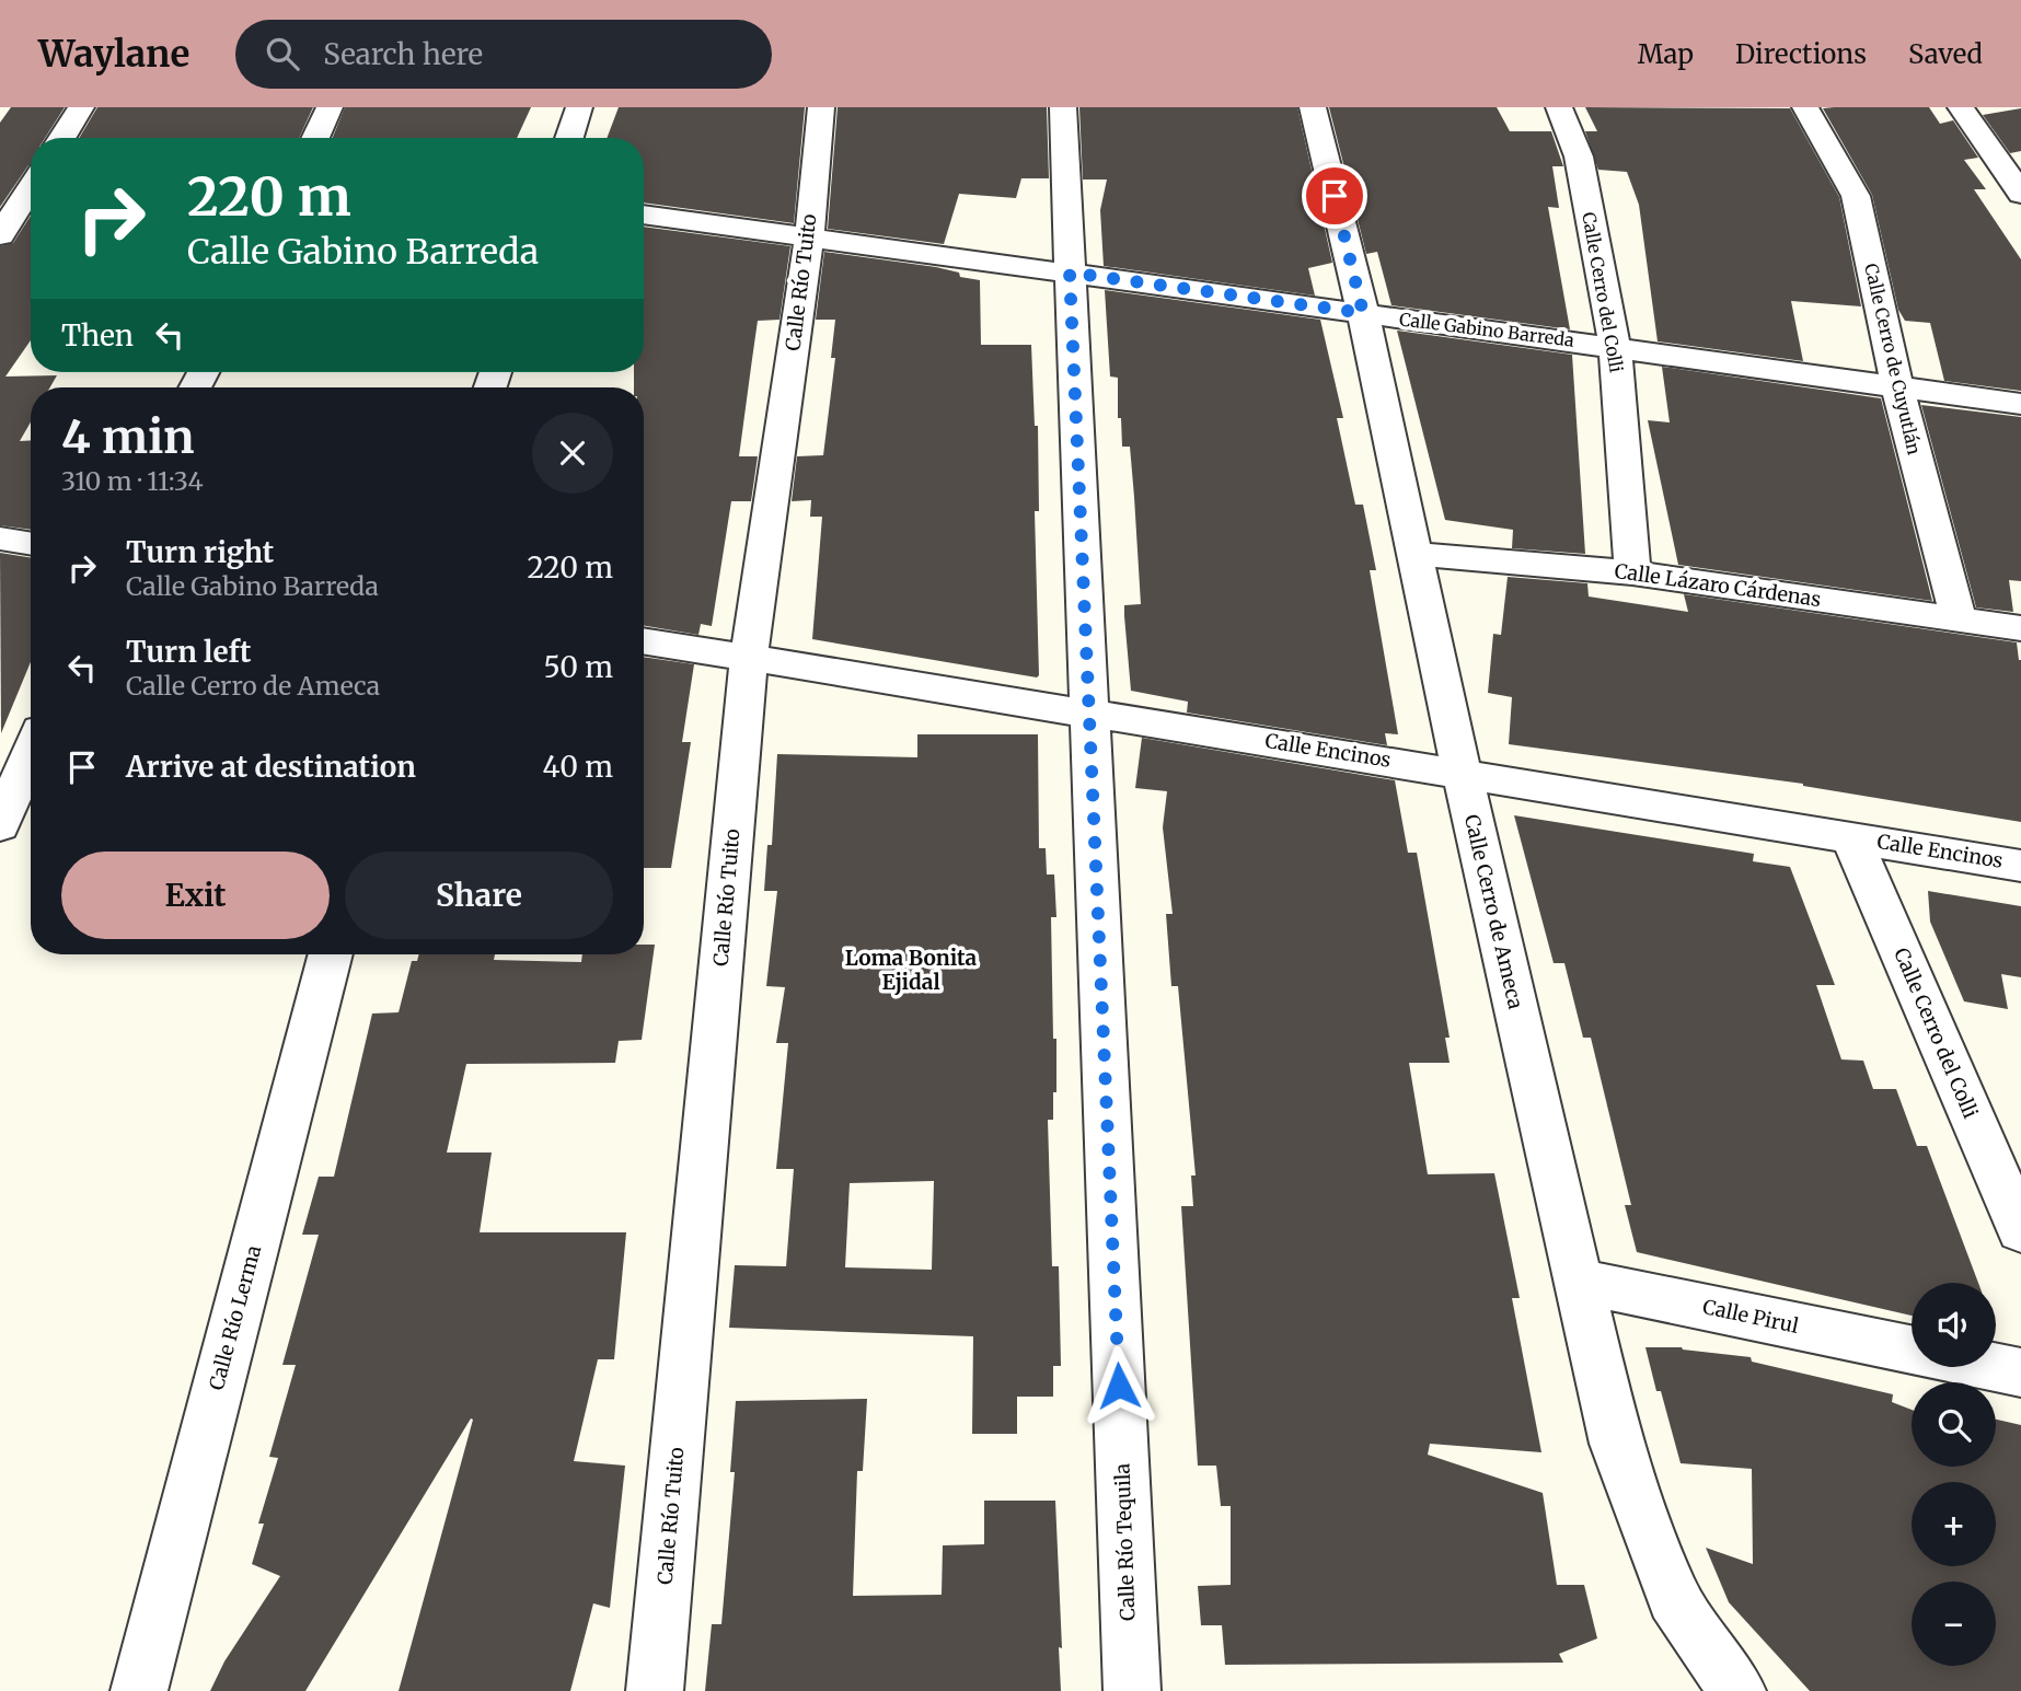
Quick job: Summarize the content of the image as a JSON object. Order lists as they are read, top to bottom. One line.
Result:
{"streets":{"street":["Calle Río Tuito","Calle Cerro del Colli","Calle Gabino Barreda","Calle Cerro de Cuyutlán","Calle Lázaro Cárdenas","Calle Encinos","Calle Cerro de Ameca","Calle Pirul","Calle Río Lerma","Calle Río Tequila"]},"crossings":[["Calle Río Tuito","Calle Gabino Barreda"],["Calle Río Tuito","Calle Encinos"],["Calle Cerro del Colli","Calle Gabino Barreda"],["Calle Cerro del Colli","Calle Lázaro Cárdenas"],["Calle Cerro del Colli","Calle Encinos"],["Calle Gabino Barreda","Calle Cerro de Cuyutlán"],["Calle Gabino Barreda","Calle Cerro de Ameca"],["Calle Gabino Barreda","Calle Río Tequila"],["Calle Cerro de Cuyutlán","Calle Lázaro Cárdenas"],["Calle Lázaro Cárdenas","Calle Cerro de Ameca"],["Calle Encinos","Calle Cerro de Ameca"],["Calle Encinos","Calle Río Tequila"],["Calle Cerro de Ameca","Calle Pirul"]],"districts":["Loma Bonita Ejidal"],"page":{"header":"Waylane","search":"Search here","nav":["Map","Directions","Saved"],"turn":["220 m","Calle Gabino Barreda"],"then":"Then","heading":["4 min","310 m · 11:34"],"list":[{"name":"Turn right","note":"Calle Gabino Barreda","value":"220 m"},{"name":"Turn left","note":"Calle Cerro de Ameca","value":"50 m"},{"name":"Arrive at destination","value":"40 m"}],"buttons":["Exit","Share"],"map_buttons":["+","−"]}}
